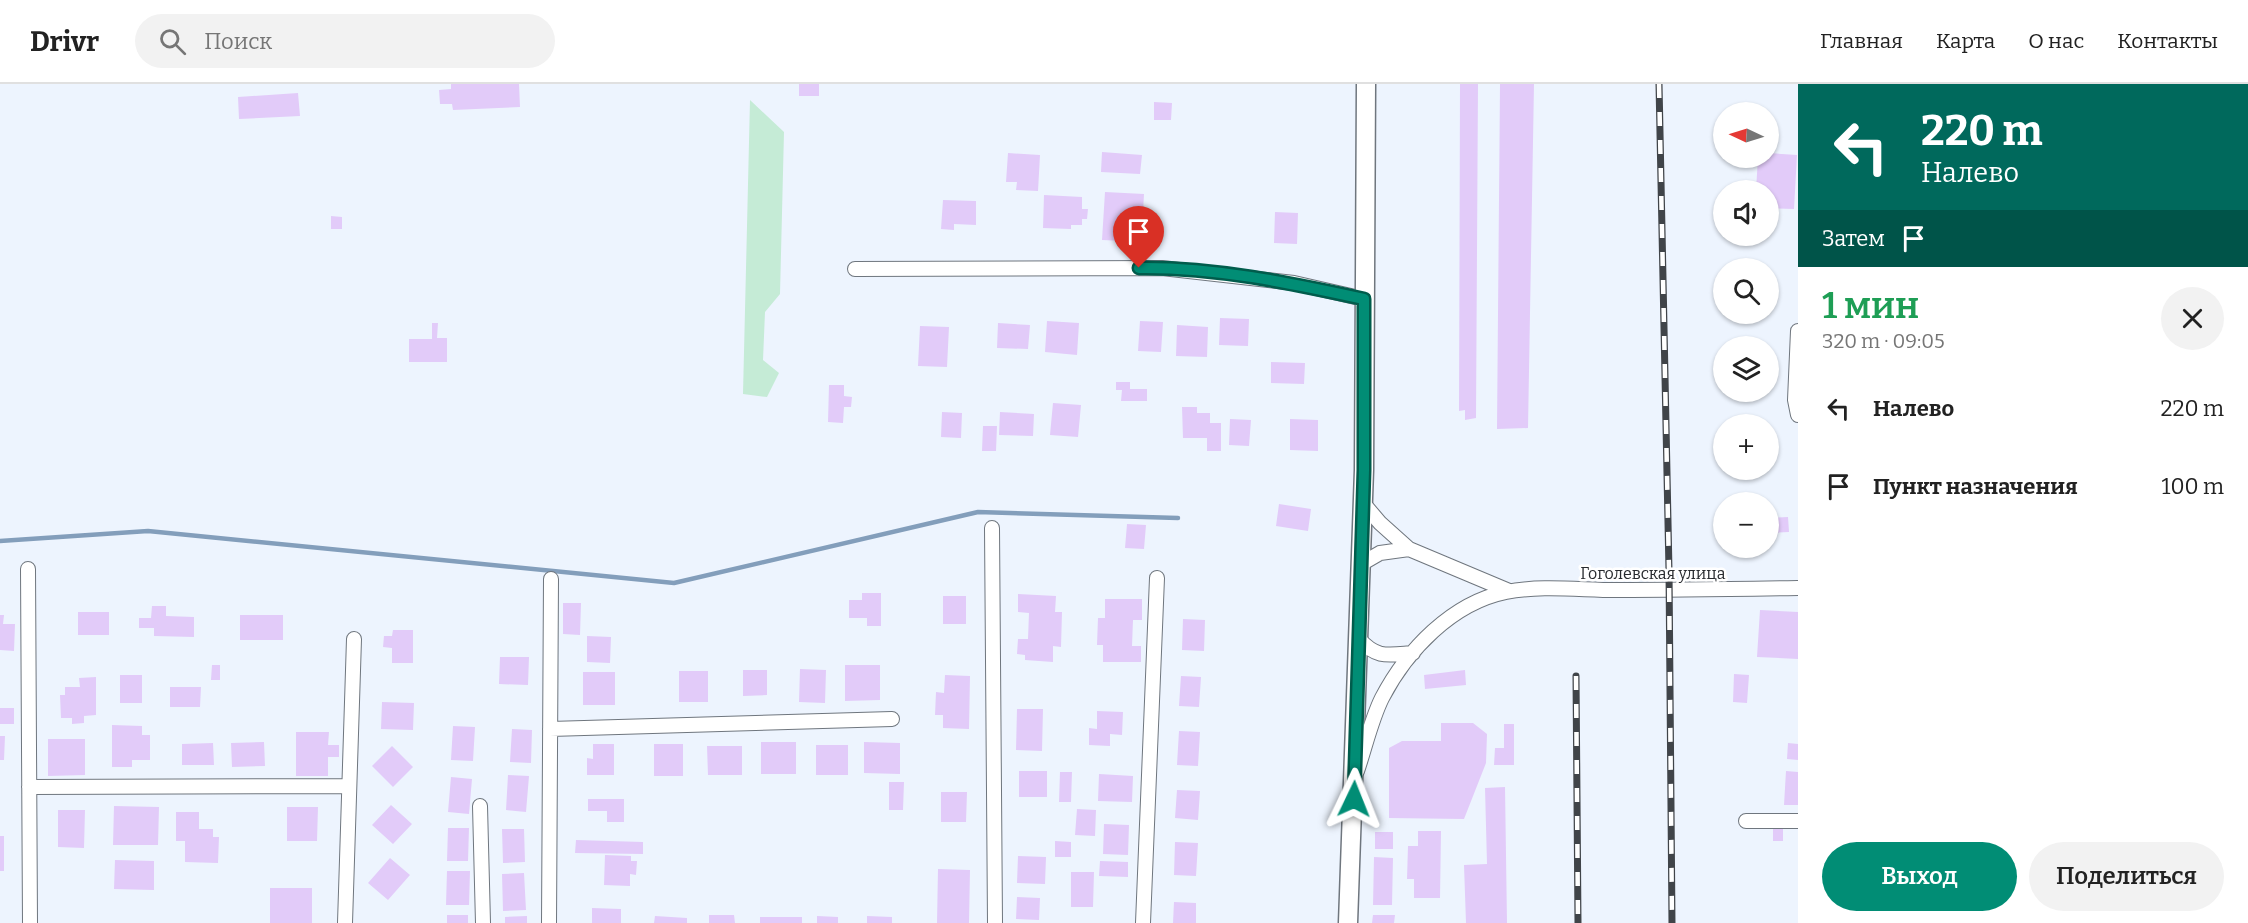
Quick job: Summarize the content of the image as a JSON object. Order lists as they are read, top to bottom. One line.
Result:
{"streets":{"street":["Гоголевская улица"]},"north":"left","page":{"header":"Drivr","search":"Поиск","nav":["Главная","Карта","О нас","Контакты"],"turn":["220 m","Налево"],"map_buttons":["+","−"],"then":"Затем","heading":["1 мин","320 m · 09:05"],"list":[{"name":"Налево","value":"220 m"},{"name":"Пункт назначения","value":"100 m"}],"buttons":["Выход","Поделиться"]}}
